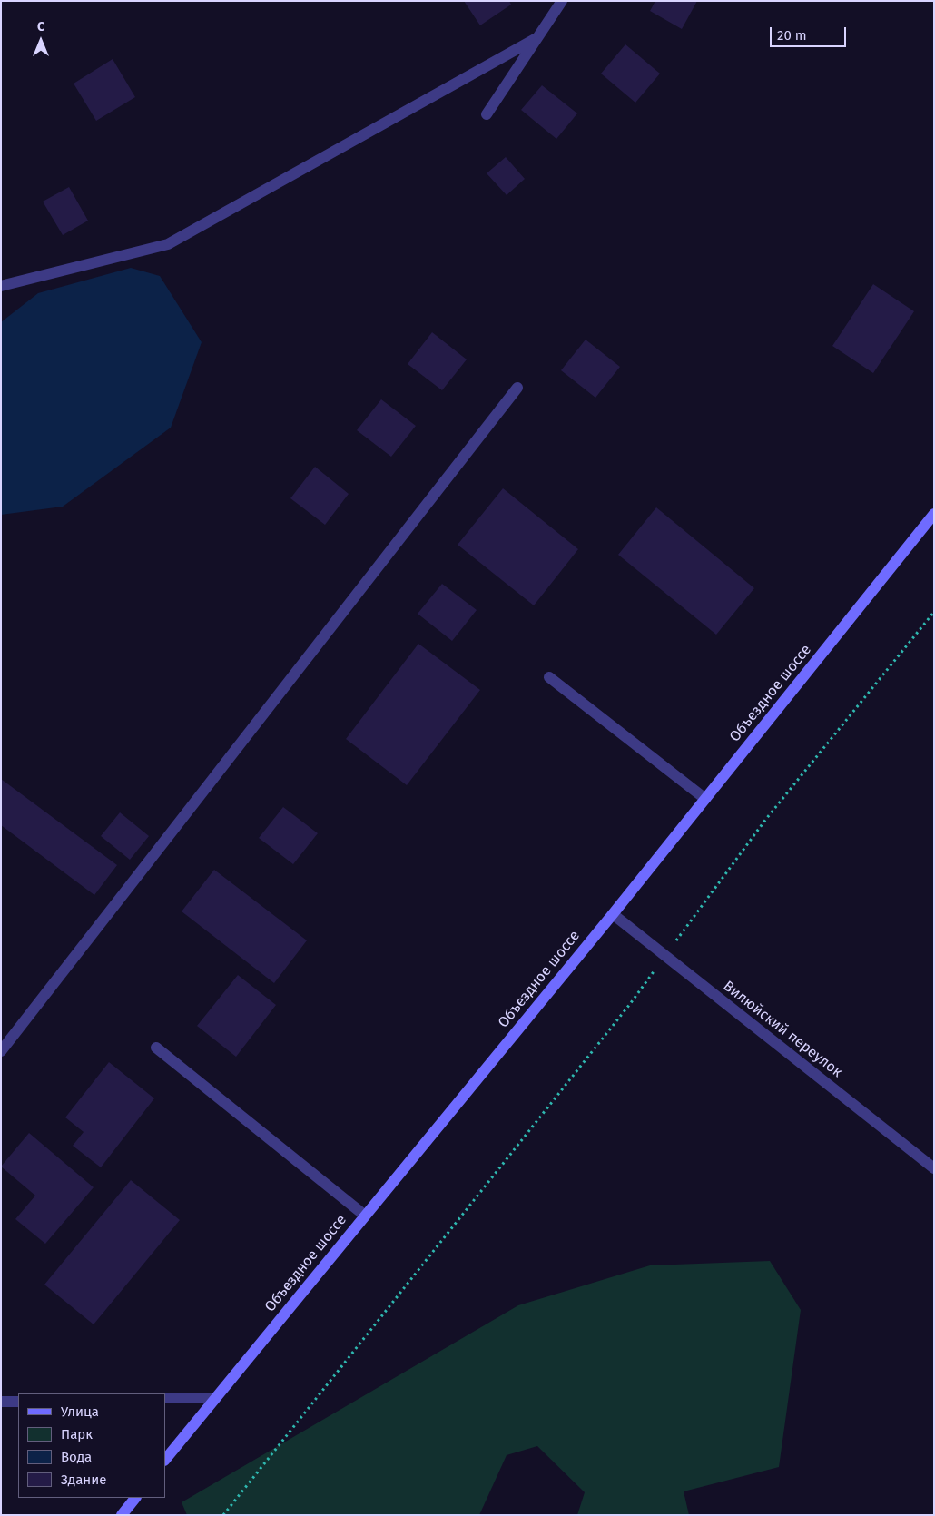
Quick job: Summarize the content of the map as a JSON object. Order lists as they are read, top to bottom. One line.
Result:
{"streets":{"main road":["Объездное шоссе"],"street":["Вилюйский переулок"]},"crossings":[["Объездное шоссе","Вилюйский переулок"]],"legend":["Улица","Парк","Вода","Здание"],"scale_bar":"20 m","north":"top"}
